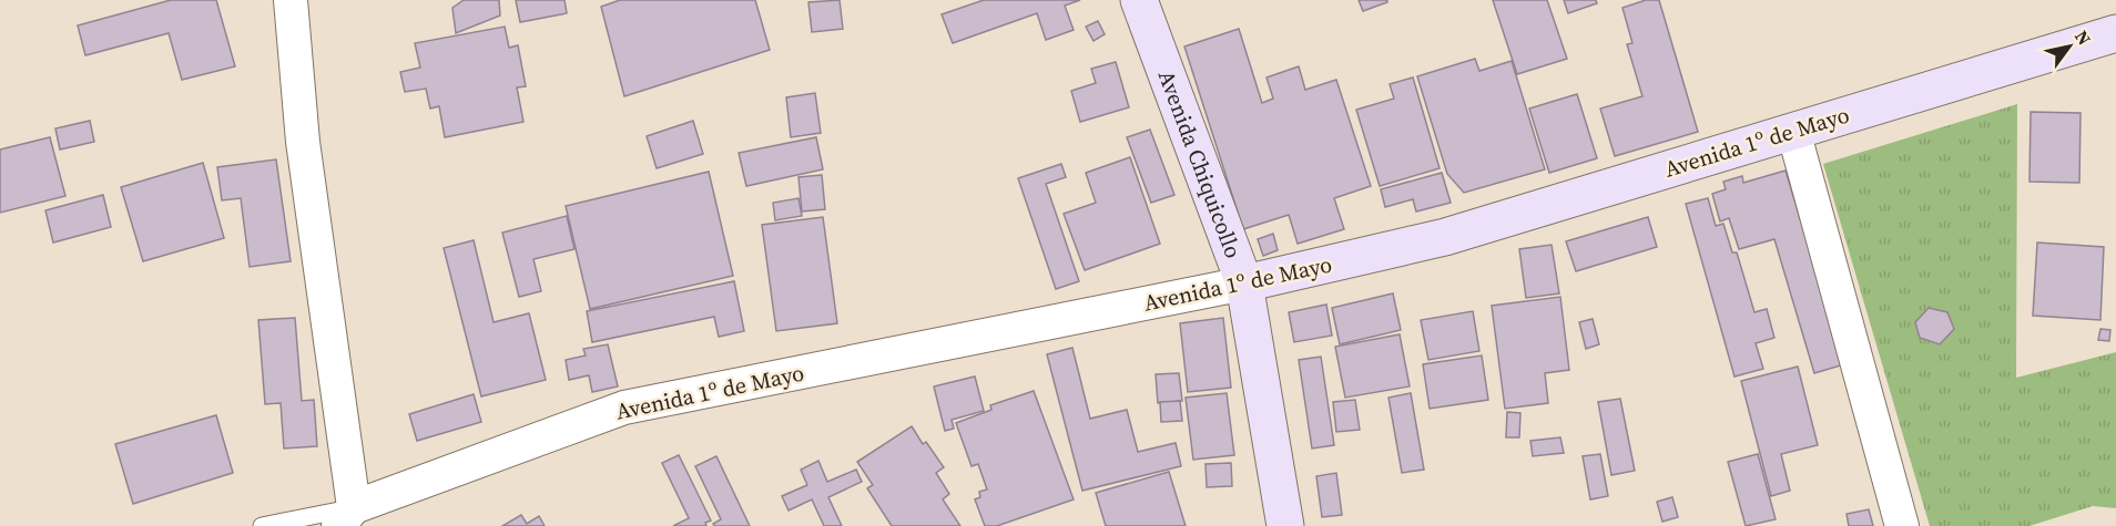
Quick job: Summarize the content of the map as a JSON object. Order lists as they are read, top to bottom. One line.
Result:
{"streets":{"main road":["Avenida 1º de Mayo","Avenida Chiquicollo"]},"crossings":[["Avenida 1º de Mayo","Avenida Chiquicollo"]],"north":"top right"}
